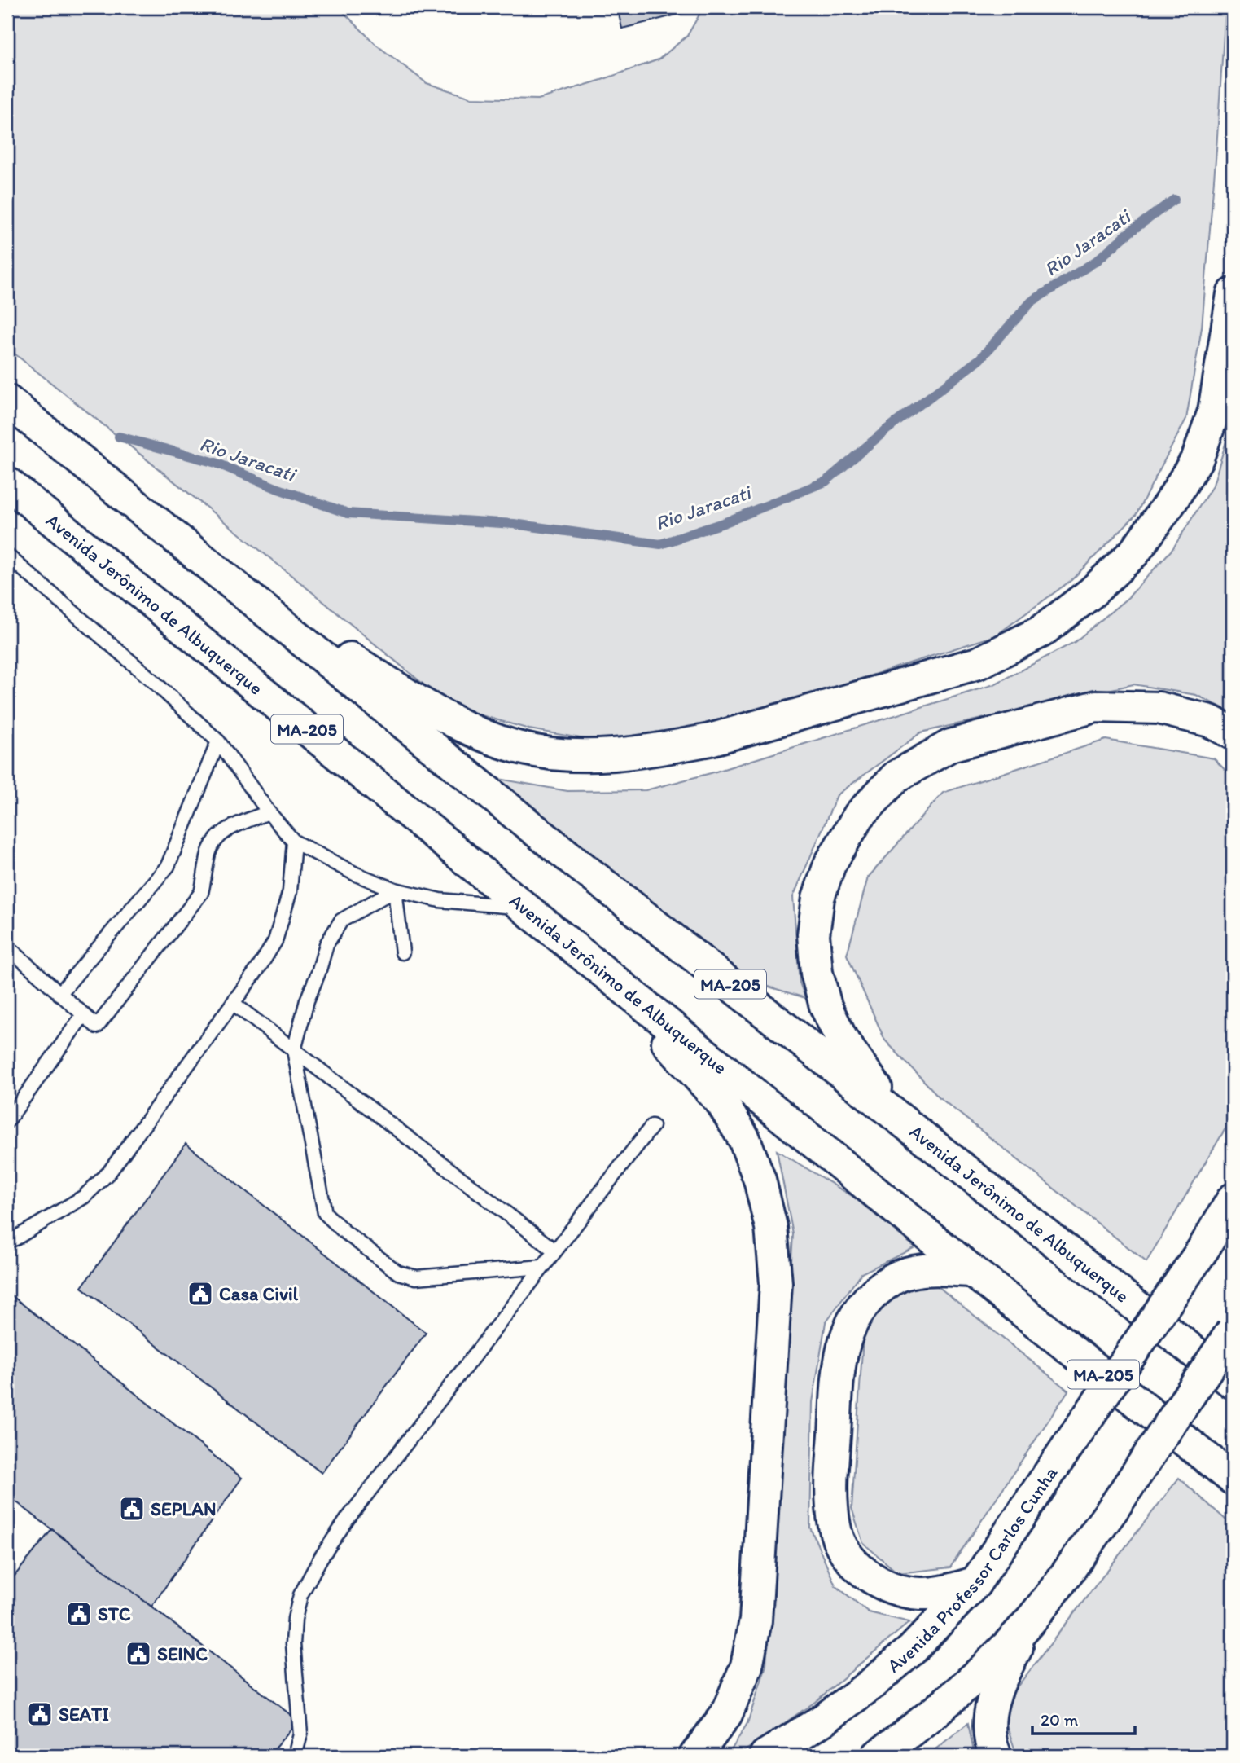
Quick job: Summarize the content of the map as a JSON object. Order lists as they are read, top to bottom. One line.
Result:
{"streets":{"main road":["Avenida Jerônimo de Albuquerque","MA-205","Avenida Professor Carlos Cunha"]},"water":["Rio Jaracati"],"places":{"public building":["Casa Civil","SEPLAN","STC","SEINC","SEATI"]},"scale_bar":"20 m"}
